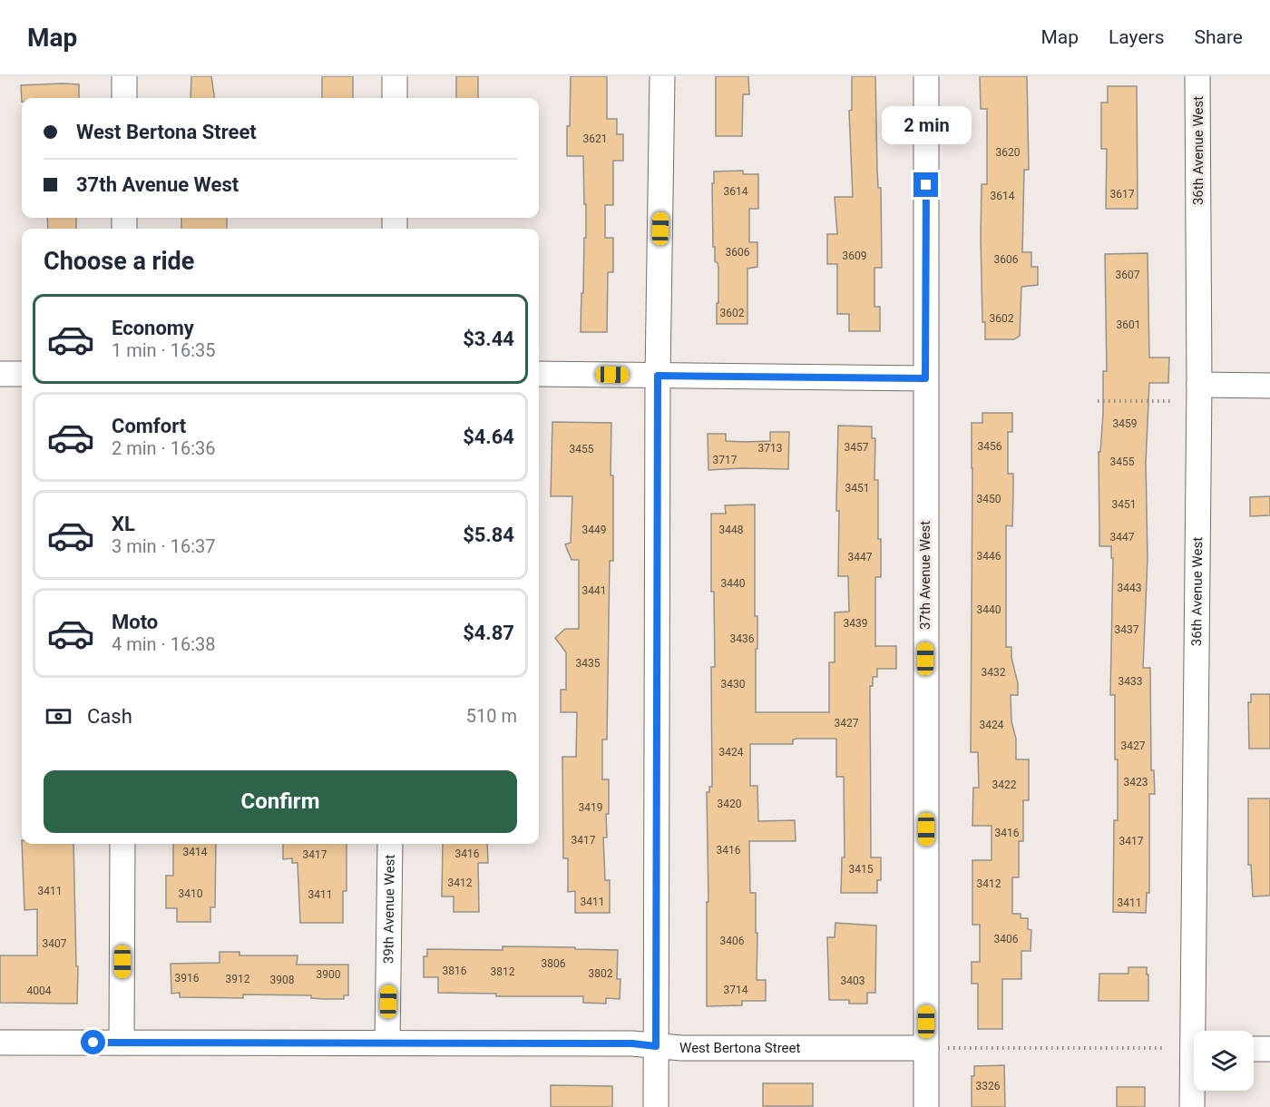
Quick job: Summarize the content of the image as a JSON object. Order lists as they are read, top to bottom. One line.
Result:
{"streets":{"street":["36th Avenue West","37th Avenue West","39th Avenue West","West Bertona Street"]},"crossings":[["37th Avenue West","West Bertona Street"],["39th Avenue West","West Bertona Street"]],"house_numbers":["3621","3620","3614","3617","3614","3606","3609","3606","3607","3602","3602","3601","3459","3456","3457","3713","3455","3717","3455","3451","3450","3451","3449","3448","3447","3446","3447","3440","3443","3441","3440","3439","3437","3436","3435","3432","3433","3430","3427","3424","3427","3424","3423","3422","3420","3419","3416","3417","3417","3416","3414","3416","3417","3415","3412","3412","3411","3410","3411","3411","3411","3406","3406","3407","3806","3816","3812","3802","3900","3916","3912","3908","3403","3714","4004","3326"],"page":{"header":"Map","nav":["Map","Layers","Share"],"banner":["West Bertona Street","37th Avenue West"],"bubble":"2 min","heading":"Choose a ride","list":[{"name":"Economy","note":"1 min · 16:35","value":"$3.44"},{"name":"Comfort","note":"2 min · 16:36","value":"$4.64"},{"name":"XL","note":"3 min · 16:37","value":"$5.84"},{"name":"Moto","note":"4 min · 16:38","value":"$4.87"}],"pay":["Cash","510 m"],"buttons":"Confirm"}}
